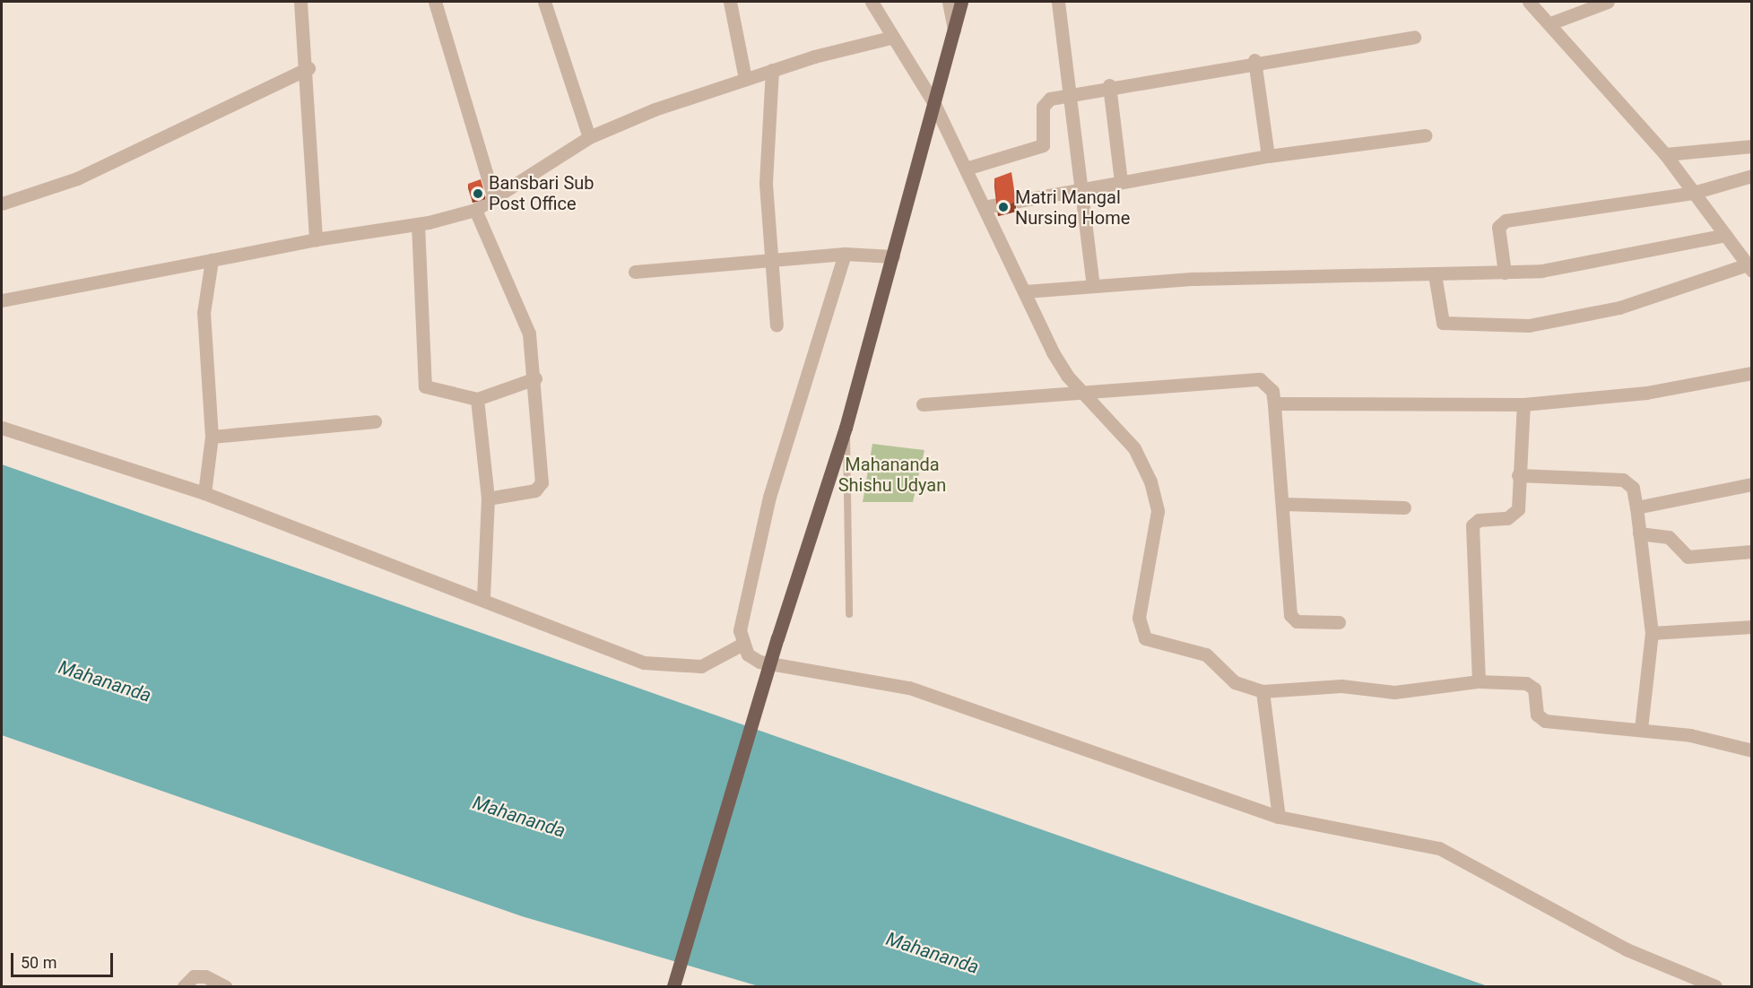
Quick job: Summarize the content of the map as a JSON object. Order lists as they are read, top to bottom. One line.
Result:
{"water":["Mahananda"],"parks":["Mahananda Shishu Udyan"],"places":["Bansbari Sub Post Office","Matri Mangal Nursing Home"],"scale_bar":"50 m"}
